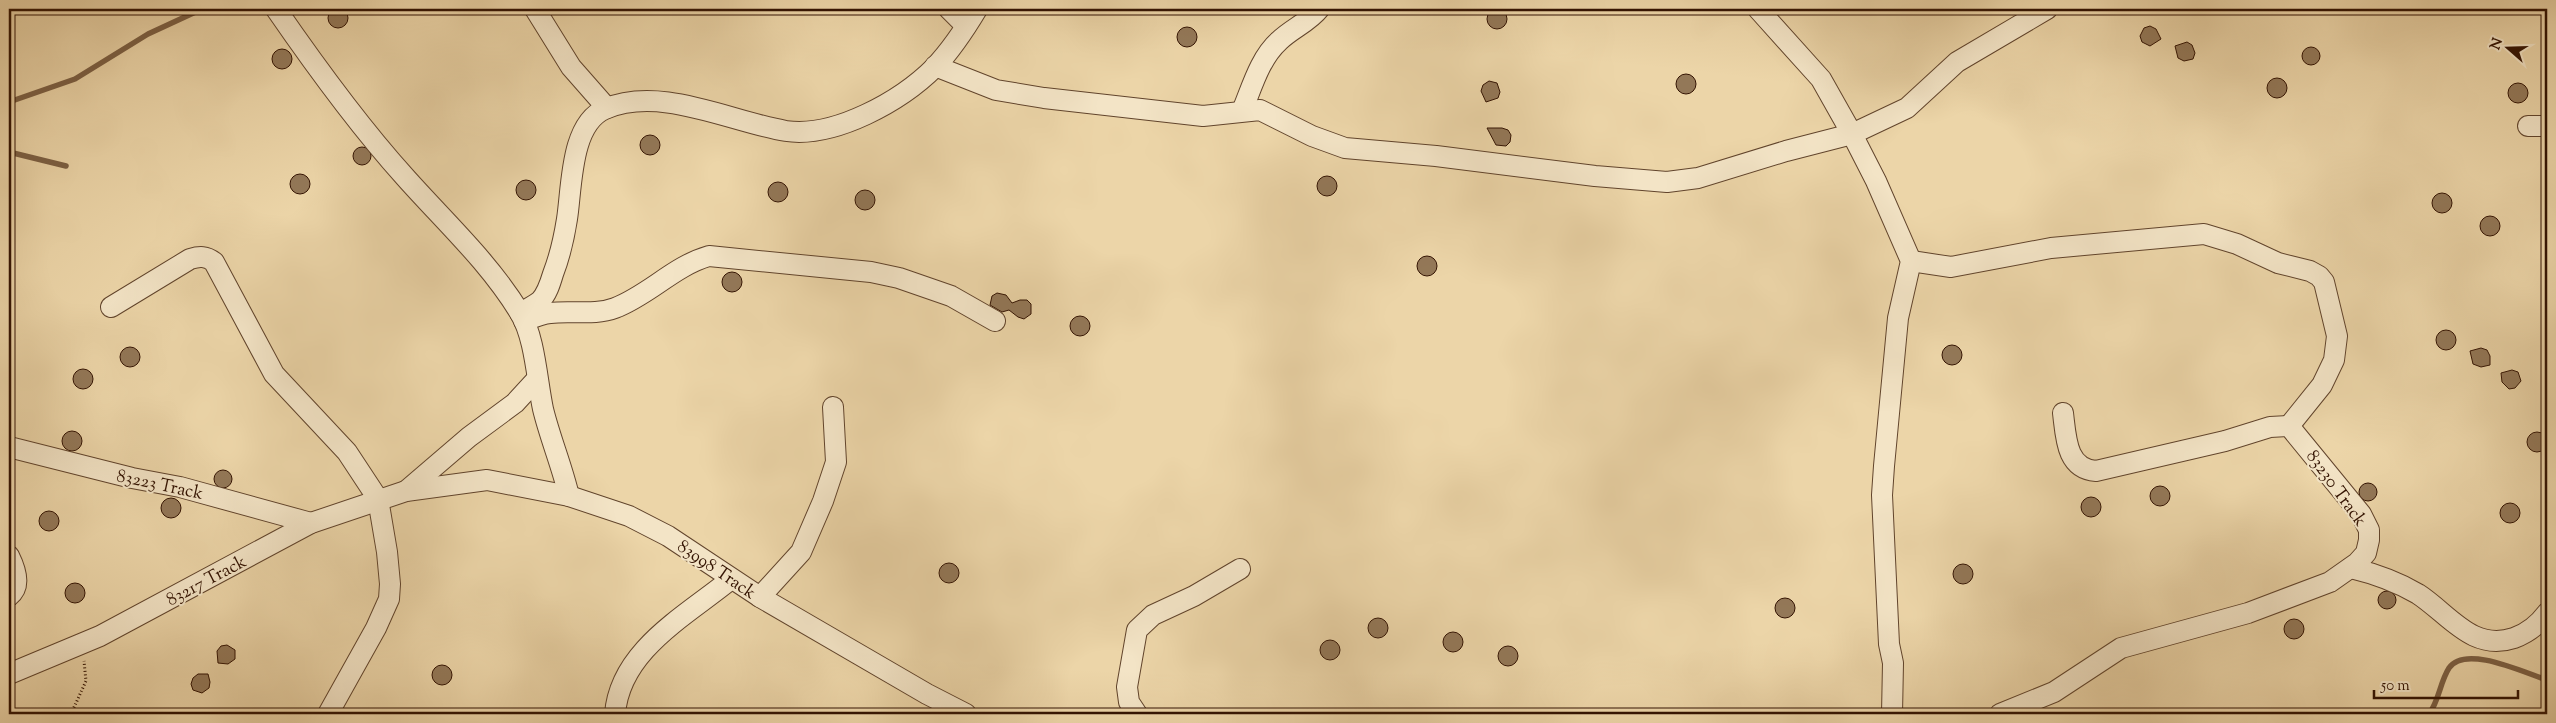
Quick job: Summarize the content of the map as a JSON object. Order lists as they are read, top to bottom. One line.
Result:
{"streets":{"street":["83223 Track","83230 Track","83998 Track","83217 Track"]},"crossings":[["83223 Track","83217 Track"],["83998 Track","83217 Track"]],"scale_bar":"50 m","north":"left"}
